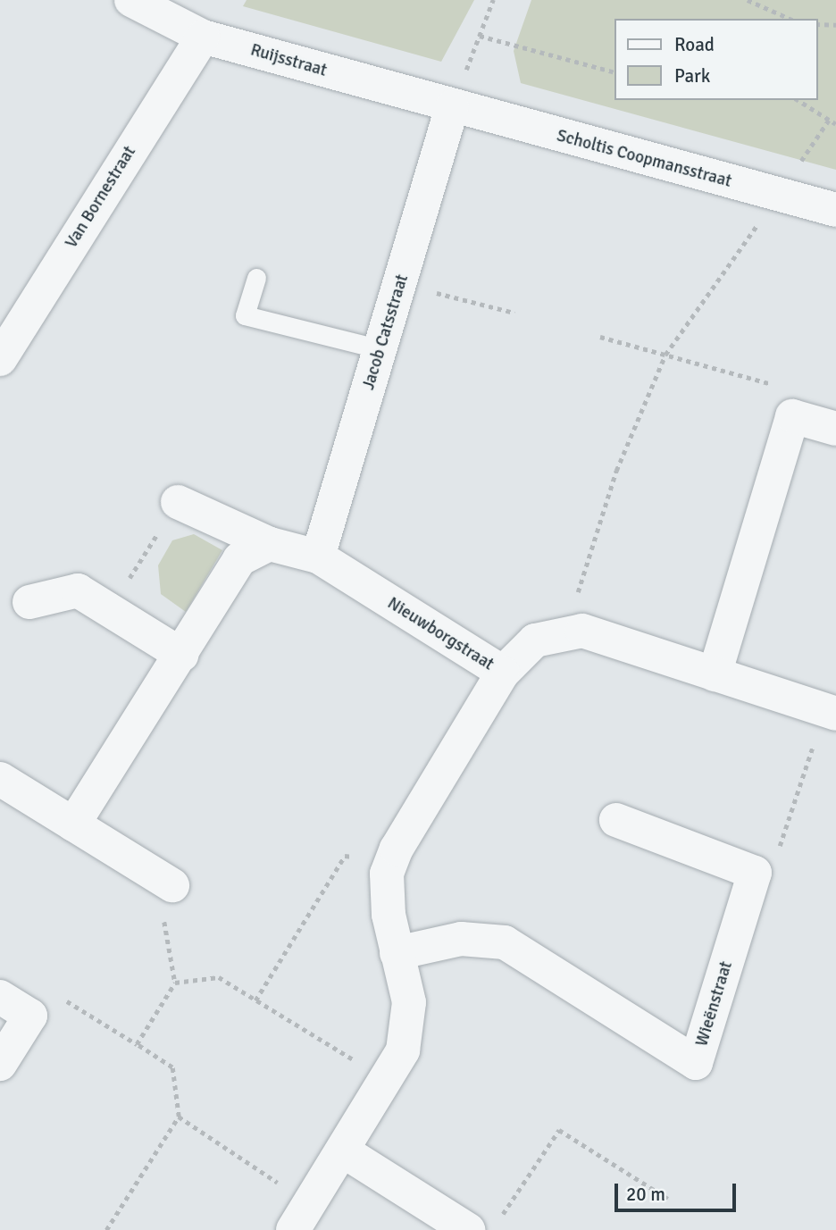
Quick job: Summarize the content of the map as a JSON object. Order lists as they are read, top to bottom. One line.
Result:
{"streets":{"street":["Ruijsstraat","Scholtis Coopmansstraat","Van Bornestraat","Jacob Catsstraat","Nieuwborgstraat","Wieënstraat"]},"crossings":[["Ruijsstraat","Scholtis Coopmansstraat"],["Ruijsstraat","Van Bornestraat"],["Ruijsstraat","Jacob Catsstraat"],["Scholtis Coopmansstraat","Jacob Catsstraat"],["Jacob Catsstraat","Nieuwborgstraat"]],"legend":["Road","Park"],"scale_bar":"20 m"}
